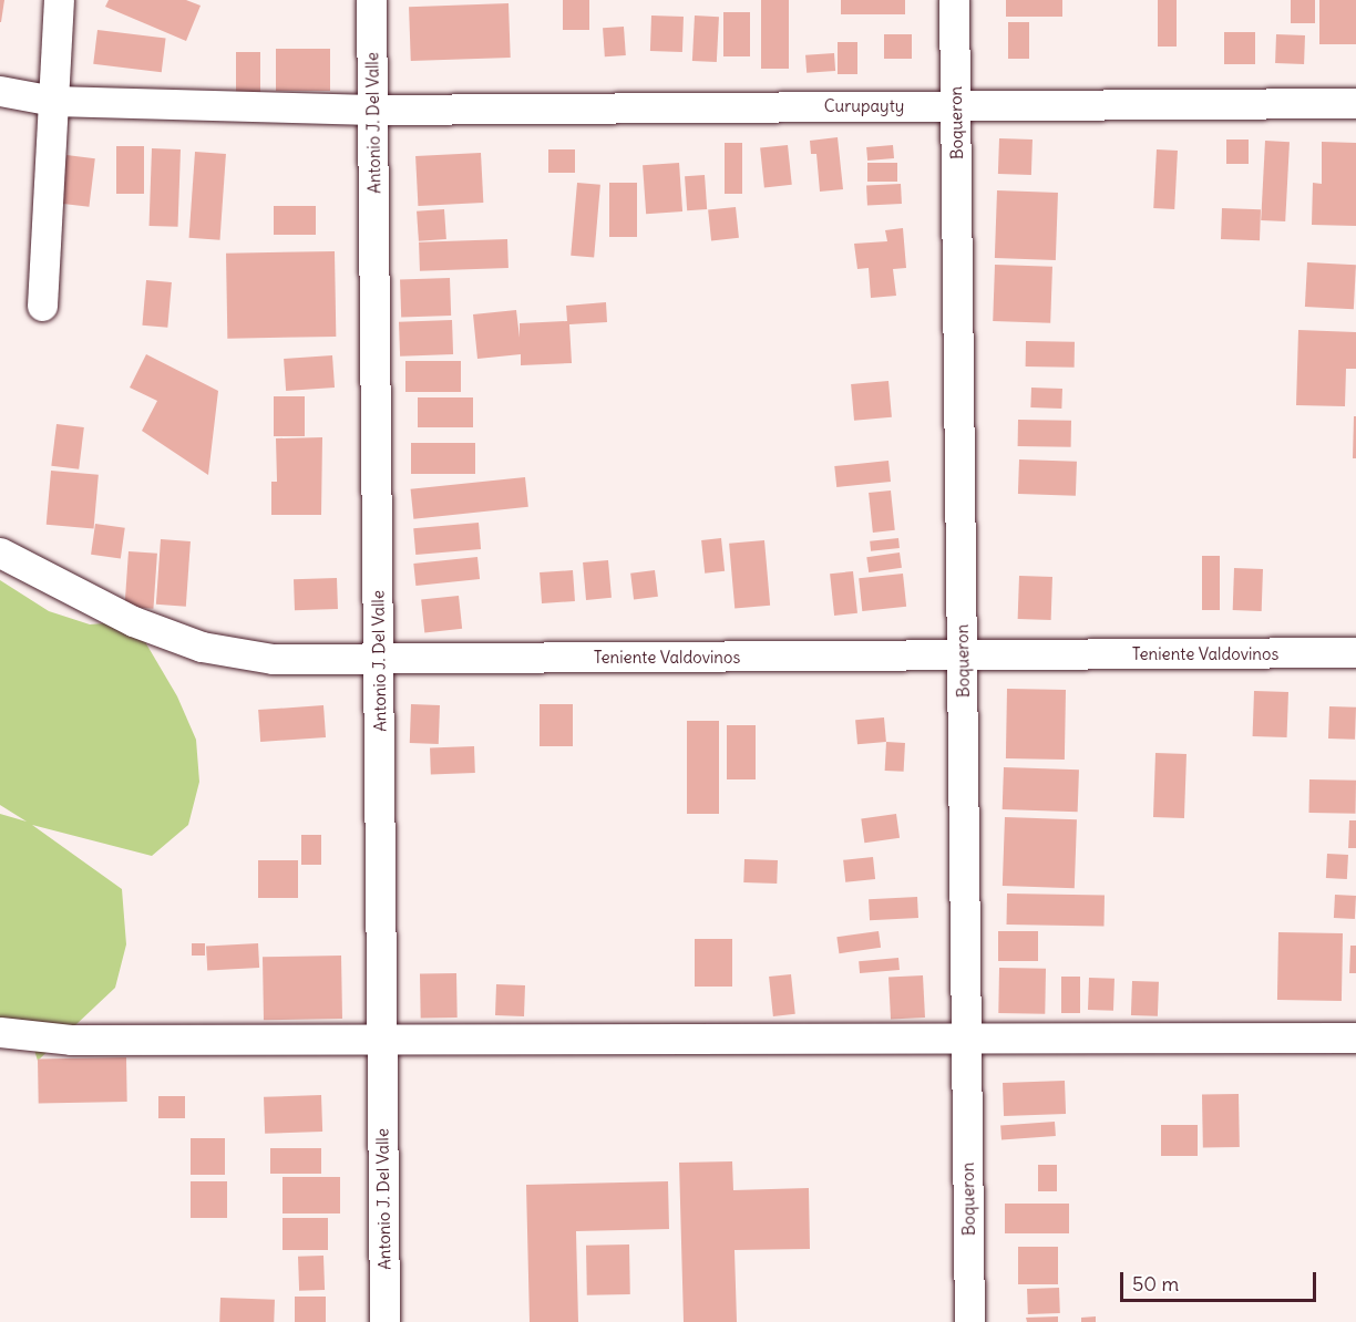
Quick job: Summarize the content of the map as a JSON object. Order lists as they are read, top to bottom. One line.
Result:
{"streets":{"street":["Curupayty","Antonio J. Del Valle","Boqueron","Teniente Valdovinos"]},"crossings":[["Curupayty","Antonio J. Del Valle"],["Curupayty","Boqueron"],["Antonio J. Del Valle","Teniente Valdovinos"],["Boqueron","Teniente Valdovinos"]],"scale_bar":"50 m"}
